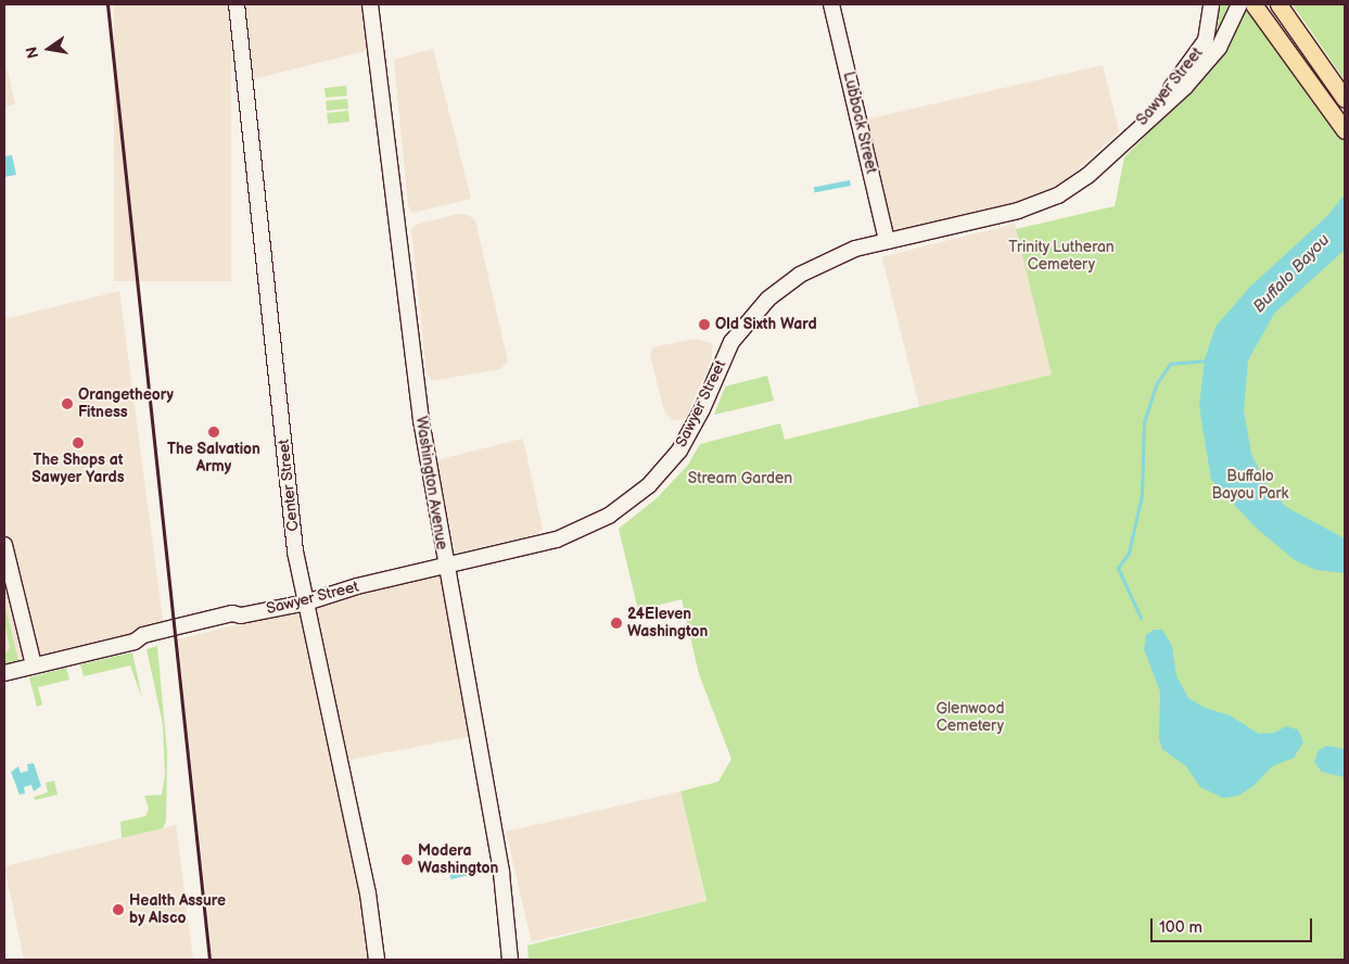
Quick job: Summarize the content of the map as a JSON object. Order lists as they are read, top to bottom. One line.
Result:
{"streets":{"street":["Sawyer Street","Lubbock Street","Washington Avenue","Center Street"]},"crossings":[["Sawyer Street","Lubbock Street"],["Sawyer Street","Washington Avenue"],["Sawyer Street","Center Street"]],"water":["Buffalo Bayou"],"parks":["Trinity Lutheran Cemetery","Buffalo Bayou Park","Stream Garden","Glenwood Cemetery"],"places":["Old Sixth Ward","Orangetheory Fitness","The Salvation Army","The Shops at Sawyer Yards","24Eleven Washington","Modera Washington","Health Assure by Alsco"],"scale_bar":"100 m","north":"left"}
